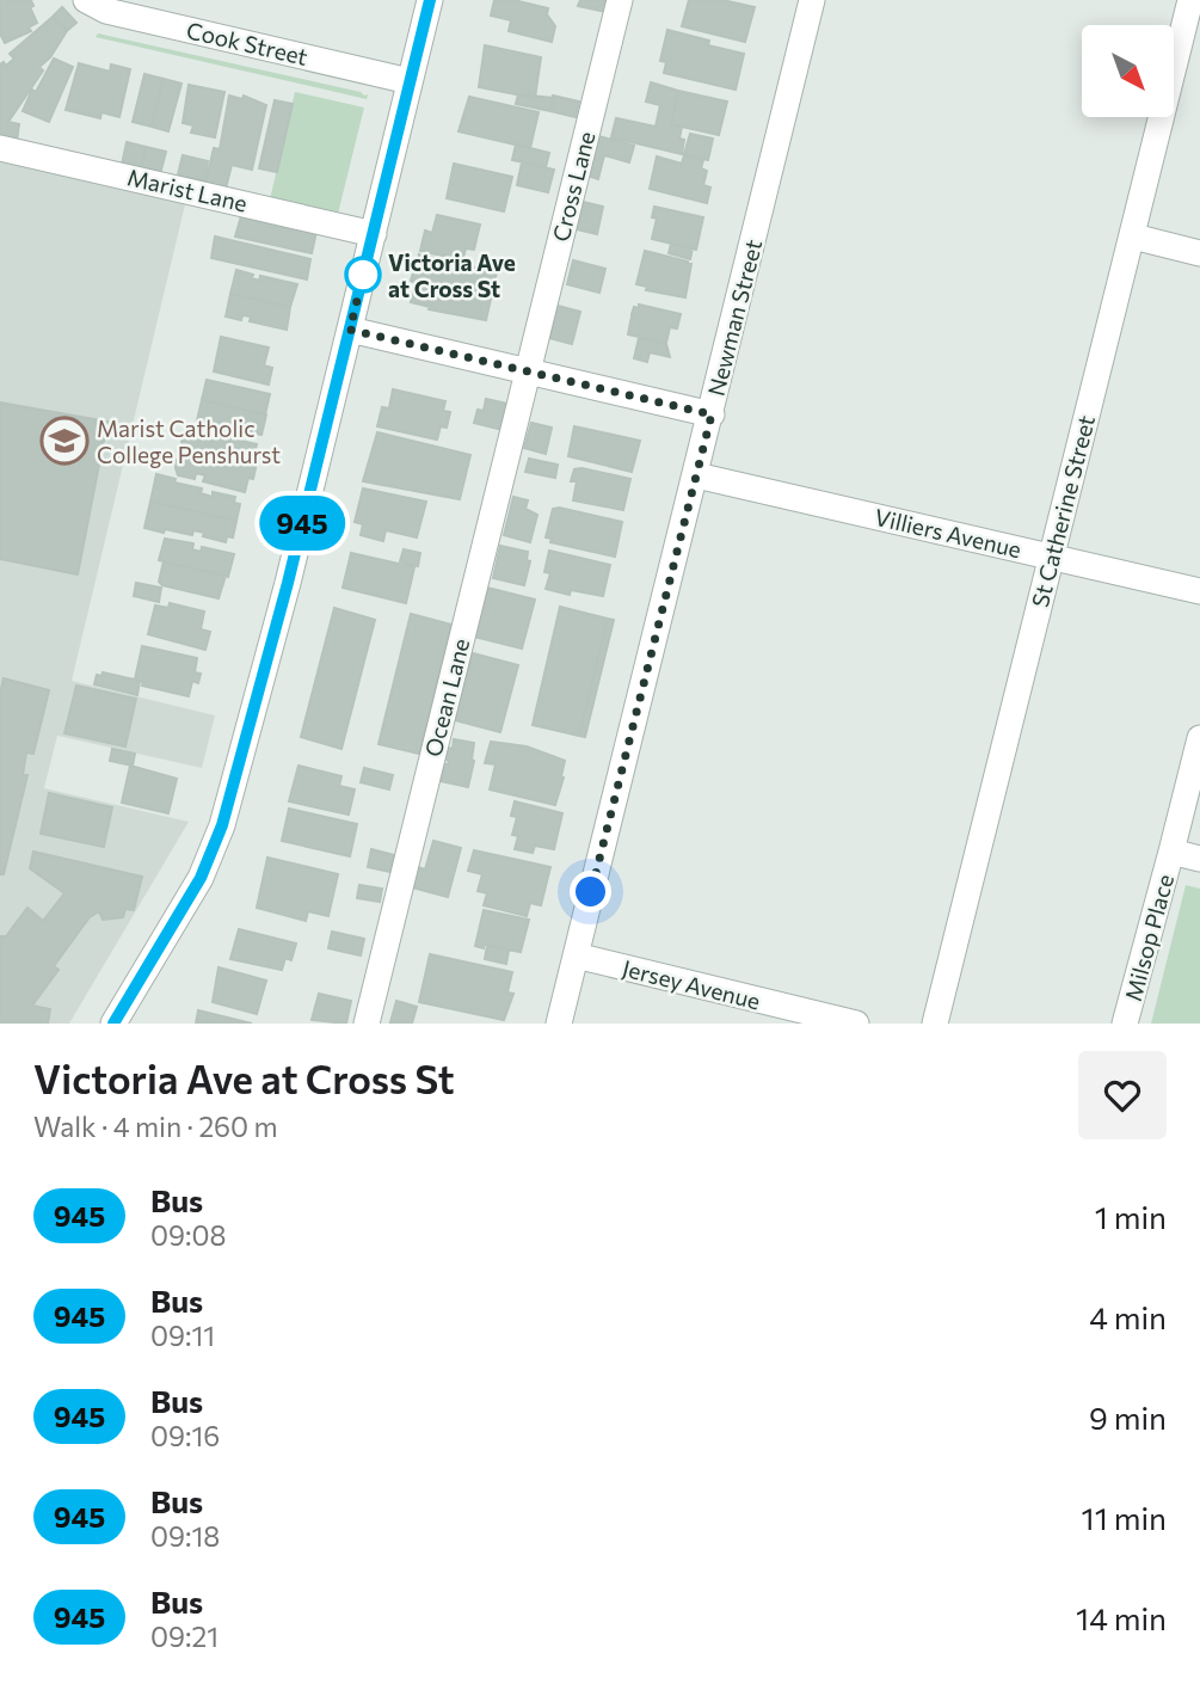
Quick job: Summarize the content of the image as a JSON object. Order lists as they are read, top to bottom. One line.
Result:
{"streets":{"street":["Cook Street","Cross Lane","Marist Lane","Newman Street","St Catherine Street","Villiers Avenue","Ocean Lane","Milsop Place","Jersey Avenue"]},"crossings":[["Cross Lane","Ocean Lane"],["Newman Street","Villiers Avenue"],["Newman Street","Jersey Avenue"],["St Catherine Street","Villiers Avenue"]],"places":{"other":["Victoria Ave at Cross St"],"school or university":["Marist Catholic College Penshurst"]},"lines":["bus line 945"],"north":"bottom right","page":{"on_map":"945","heading":["Victoria Ave at Cross St","Walk · 4 min · 260 m"],"list":[{"mark":"945","name":"Bus","note":"09:08","value":"1 min"},{"mark":"945","name":"Bus","note":"09:11","value":"4 min"},{"mark":"945","name":"Bus","note":"09:16","value":"9 min"},{"mark":"945","name":"Bus","note":"09:18","value":"11 min"},{"mark":"945","name":"Bus","note":"09:21","value":"14 min"}]}}
